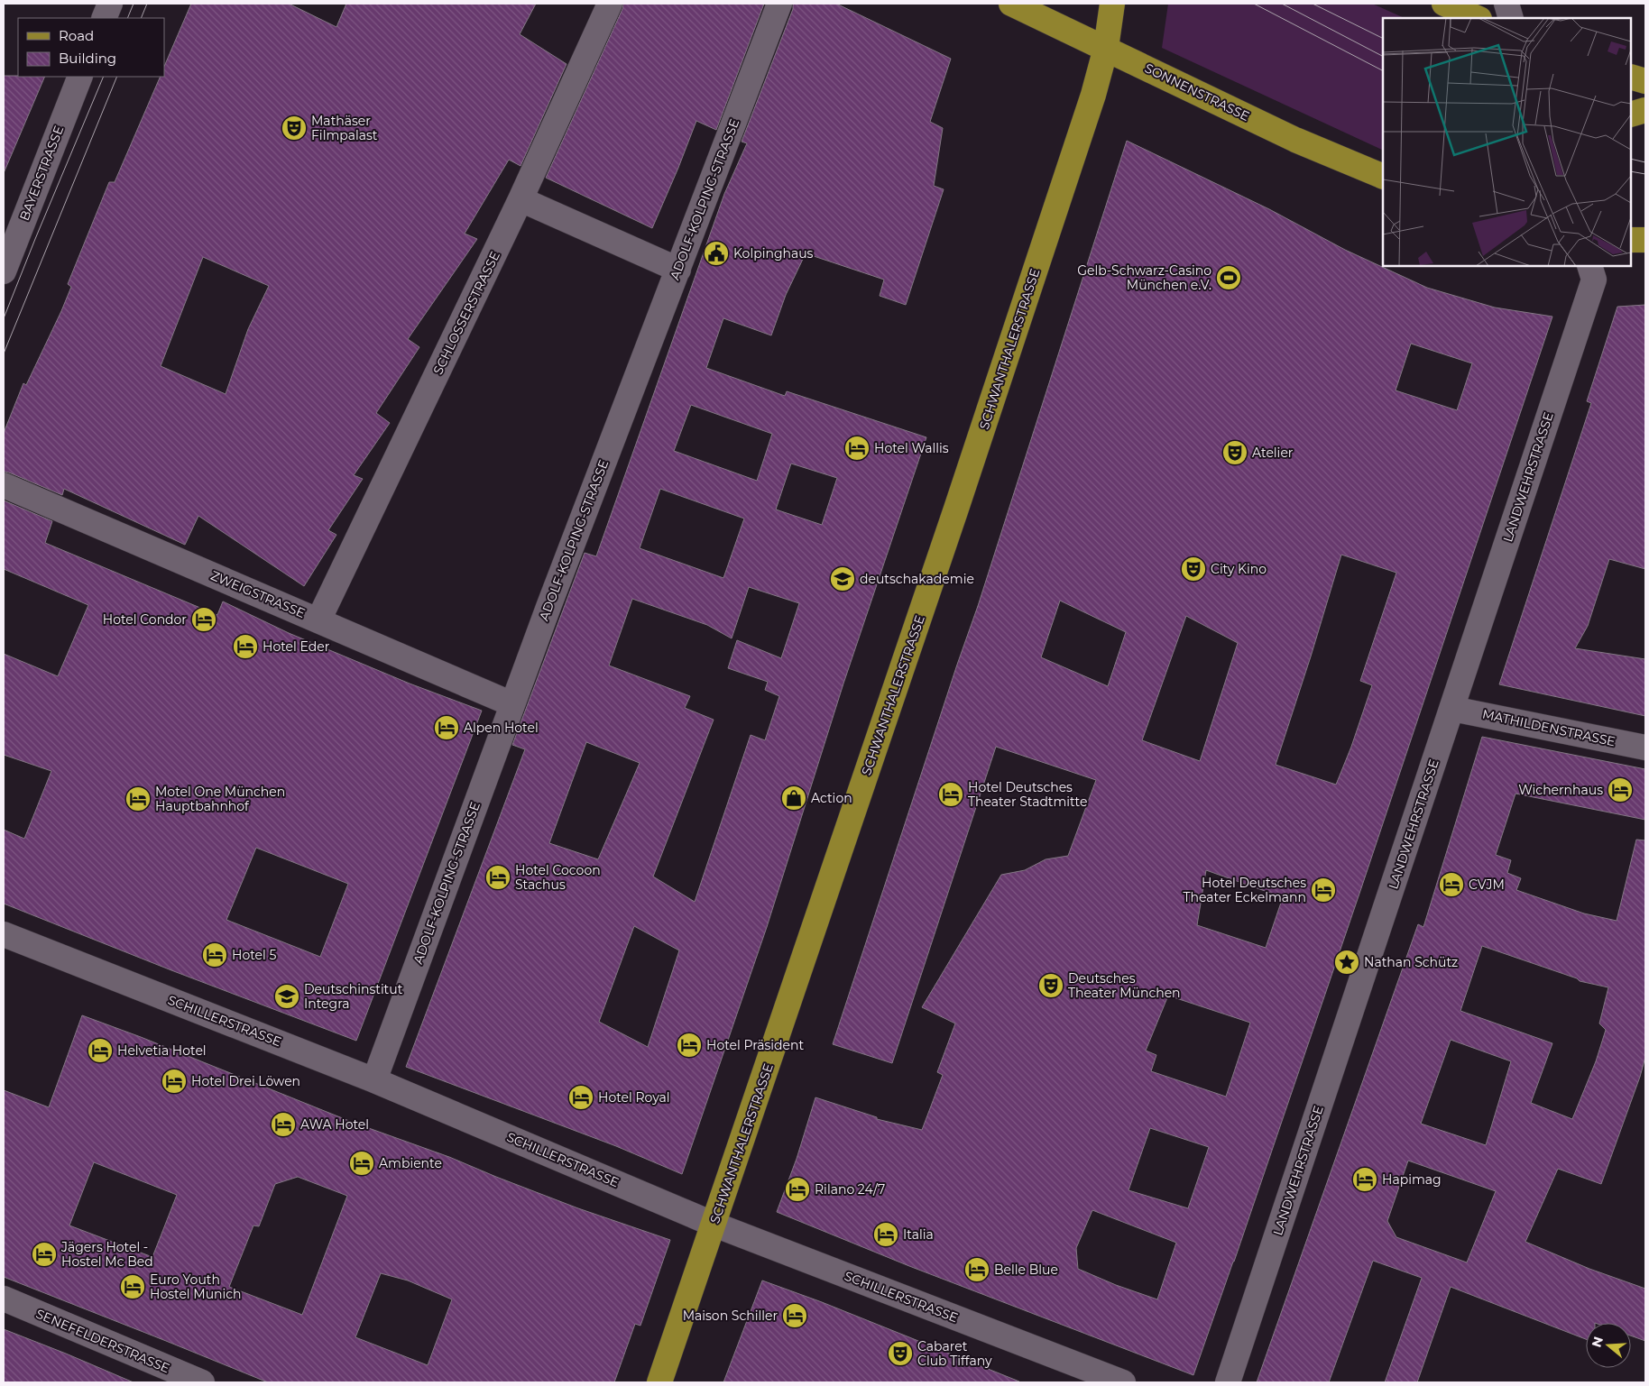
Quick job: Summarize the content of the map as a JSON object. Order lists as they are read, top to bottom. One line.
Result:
{"streets":{"main road":["SONNENSTRASSE","SCHWANTHALERSTRASSE"],"street":["BAYERSTRASSE","ADOLF-KOLPING-STRASSE","SCHLOSSERSTRASSE","LANDWEHRSTRASSE","ZWEIGSTRASSE","MATHILDENSTRASSE","SCHILLERSTRASSE","SENEFELDERSTRASSE"]},"crossings":[["SONNENSTRASSE","SCHWANTHALERSTRASSE"],["ADOLF-KOLPING-STRASSE","ZWEIGSTRASSE"],["ADOLF-KOLPING-STRASSE","SCHILLERSTRASSE"],["SCHLOSSERSTRASSE","ZWEIGSTRASSE"],["SCHWANTHALERSTRASSE","SCHILLERSTRASSE"],["LANDWEHRSTRASSE","MATHILDENSTRASSE"]],"places":{"theatre":["Mathäser Filmpalast","Atelier","City Kino","Deutsches Theater München","Cabaret Club Tiffany"],"public building":["Kolpinghaus"],"sports":["Gelb-Schwarz-Casino München e.V."],"hotel":["Hotel Wallis","Hotel Condor","Hotel Eder","Alpen Hotel","Wichernhaus","Hotel Deutsches Theater Stadtmitte","Motel One München Hauptbahnhof","Hotel Cocoon Stachus","CVJM","Hotel Deutsches Theater Eckelmann","Hotel 5","Hotel Präsident","Helvetia Hotel","Hotel Drei Löwen","Hotel Royal","AWA Hotel","Ambiente","Hapimag","Rilano 24/7","Italia","Jägers Hotel - Hostel Mc Bed","Belle Blue","Euro Youth Hostel Munich","Maison Schiller"],"school or university":["deutschakademie","Deutschinstitut Integra"],"shop":["Action"],"place":["Nathan Schütz"]},"legend":["Road","Building"],"north":"left"}
